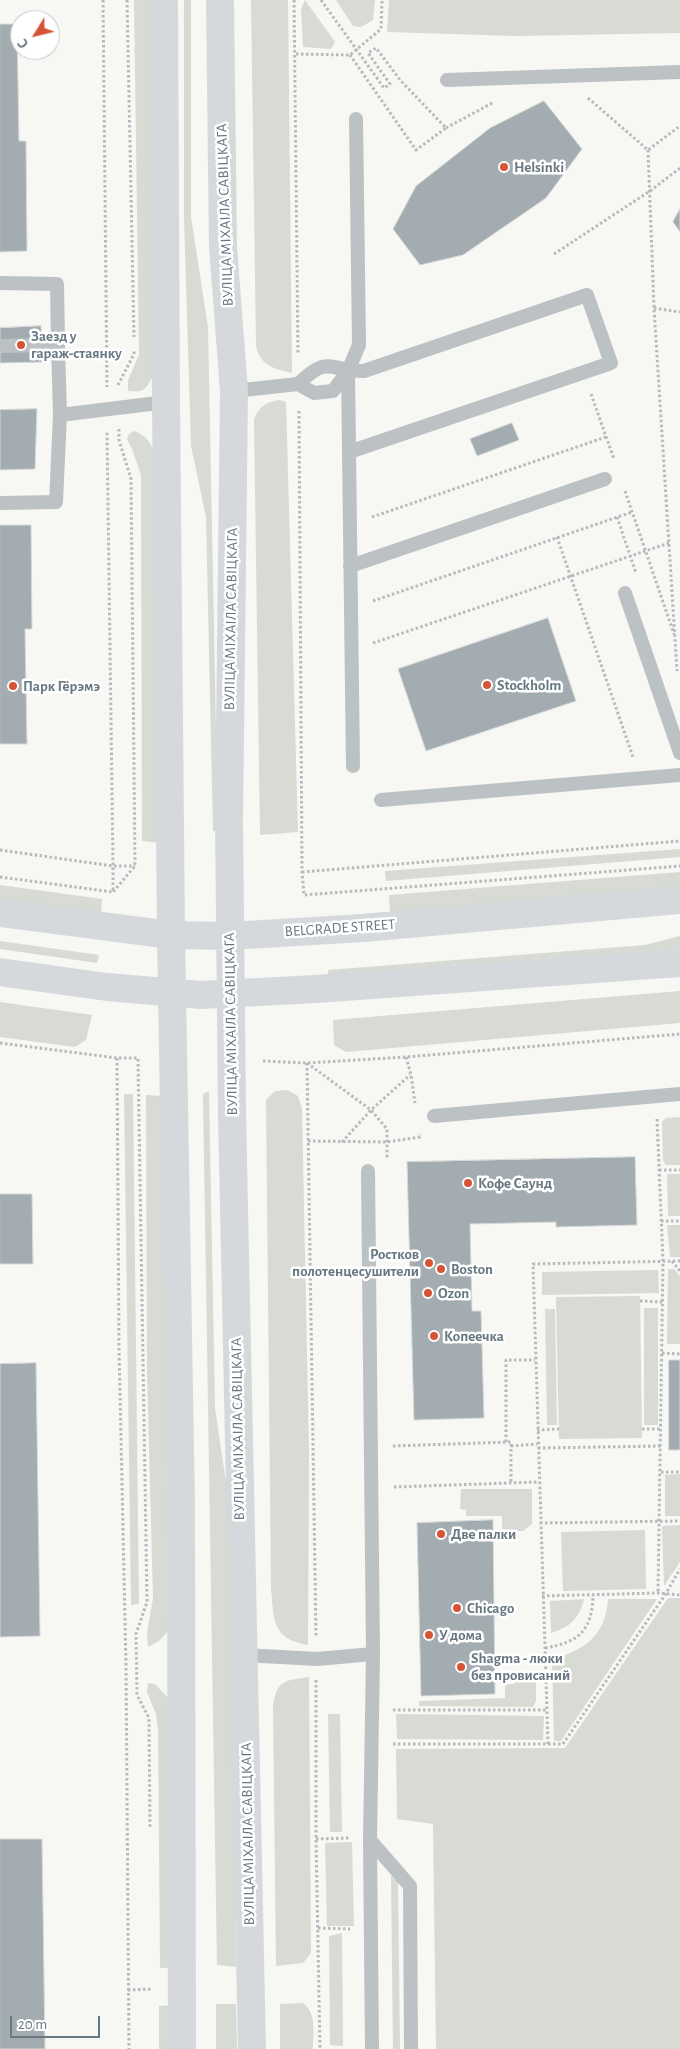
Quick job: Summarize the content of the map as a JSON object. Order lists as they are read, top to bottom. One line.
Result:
{"streets":{"street":["ВУЛІЦА МІХАІЛА САВІЦКАГА","BELGRADE STREET"]},"crossings":[["ВУЛІЦА МІХАІЛА САВІЦКАГА","BELGRADE STREET"]],"places":["Helsinki","Заезд у гараж-стаянку","Stockholm","Парк Гёрэмэ","Кофе Саунд","Ростков полотенцесушители","Boston","Ozon","Копеечка","Две палки","Chicago","У дома","Shagma - люки без провисаний"],"scale_bar":"20 m","north":"bottom left"}
